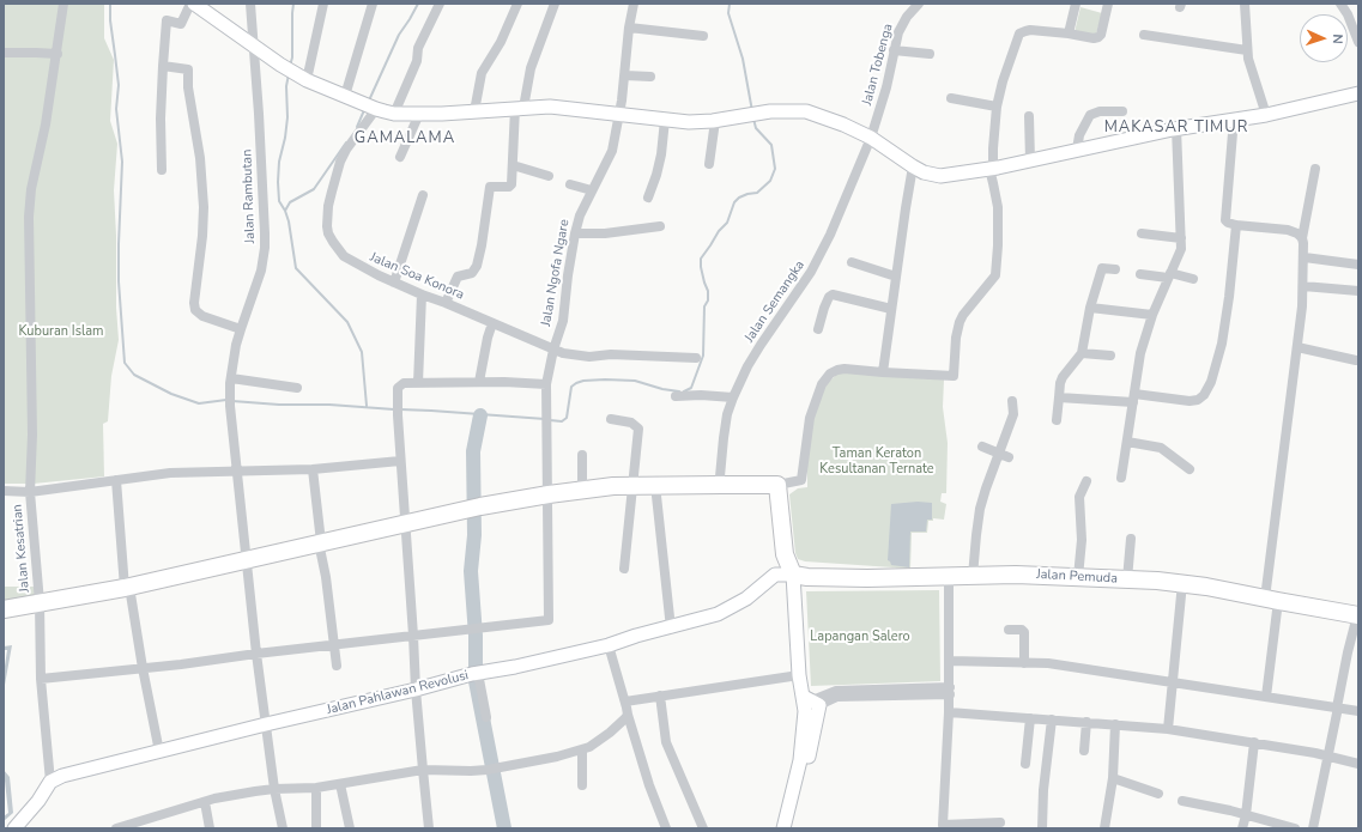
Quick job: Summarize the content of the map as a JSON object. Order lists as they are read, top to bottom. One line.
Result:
{"streets":{"highway":["Jalan Pemuda"],"street":["Jalan Tobenga","Jalan Rambutan","Jalan Ngofa Ngare","Jalan Soa Konora","Jalan Semangka","Jalan Kesatrian","Jalan Pahlawan Revolusi"]},"crossings":[["Jalan Tobenga","Jalan Semangka"],["Jalan Rambutan","Jalan Pahlawan Revolusi"],["Jalan Ngofa Ngare","Jalan Soa Konora"],["Jalan Kesatrian","Jalan Pahlawan Revolusi"]],"districts":["MAKASAR TIMUR","GAMALAMA"],"parks":["Kuburan Islam","Taman Keraton Kesultanan Ternate","Lapangan Salero"],"north":"right"}
